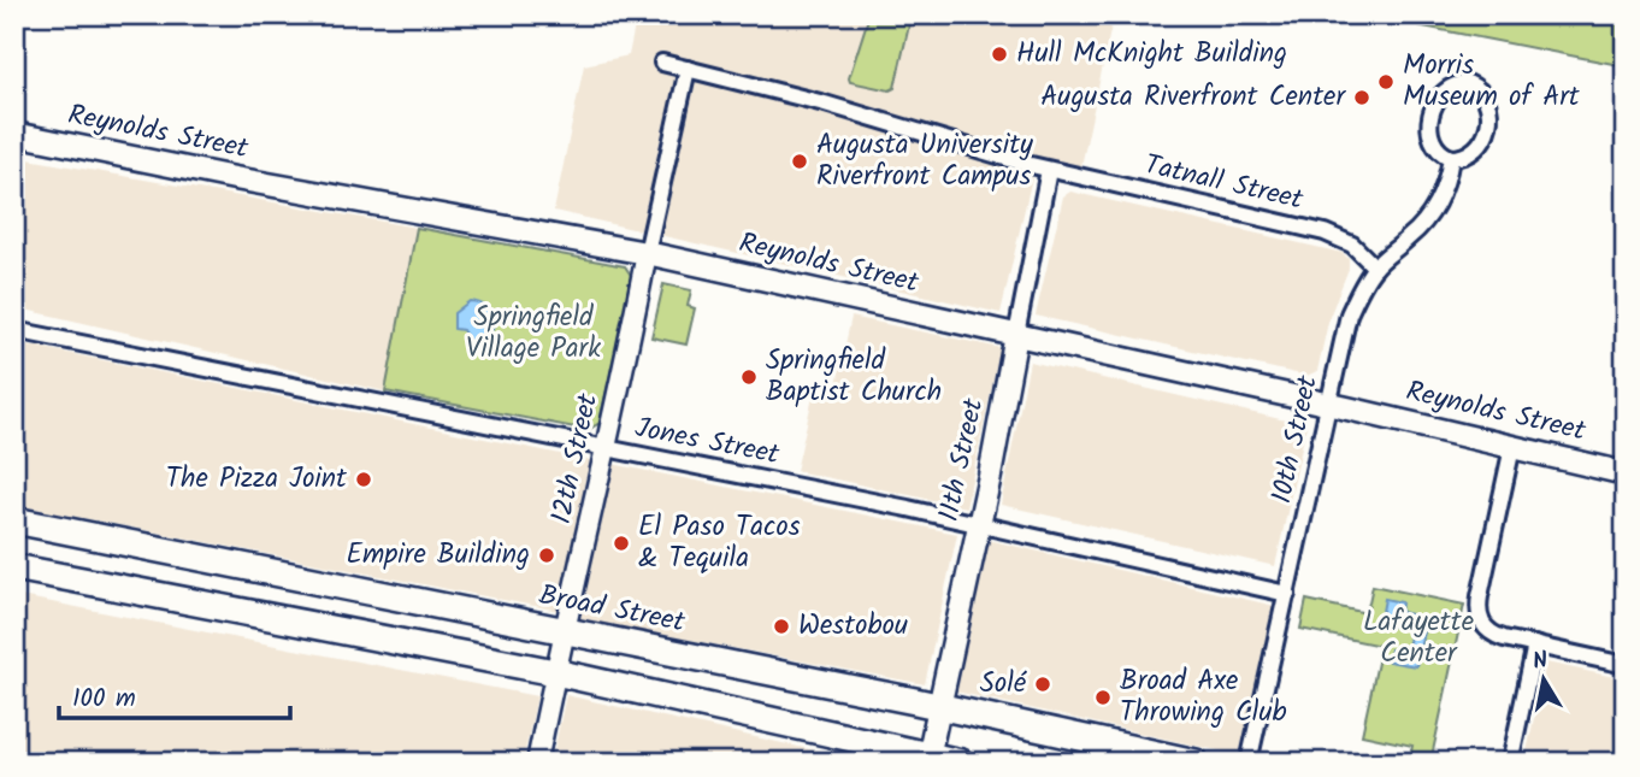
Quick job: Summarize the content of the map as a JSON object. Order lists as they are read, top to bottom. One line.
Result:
{"streets":{"main road":["Reynolds Street","11th Street","Broad Street"],"street":["Tatnall Street","10th Street","Jones Street","12th Street"]},"crossings":[["Reynolds Street","10th Street"],["Reynolds Street","12th Street"],["Reynolds Street","11th Street"],["Tatnall Street","10th Street"],["Tatnall Street","12th Street"],["Tatnall Street","11th Street"],["10th Street","Jones Street"],["Jones Street","12th Street"],["Jones Street","11th Street"],["12th Street","Broad Street"],["11th Street","Broad Street"]],"parks":["Springfield Village Park","Lafayette Center"],"places":["Hull McKnight Building","Morris Museum of Art","Augusta Riverfront Center","Augusta University Riverfront Campus","Springfield Baptist Church","The Pizza Joint","El Paso Tacos & Tequila","Empire Building","Westobou","Solé","Broad Axe Throwing Club"],"scale_bar":"100 m","north":"top"}
